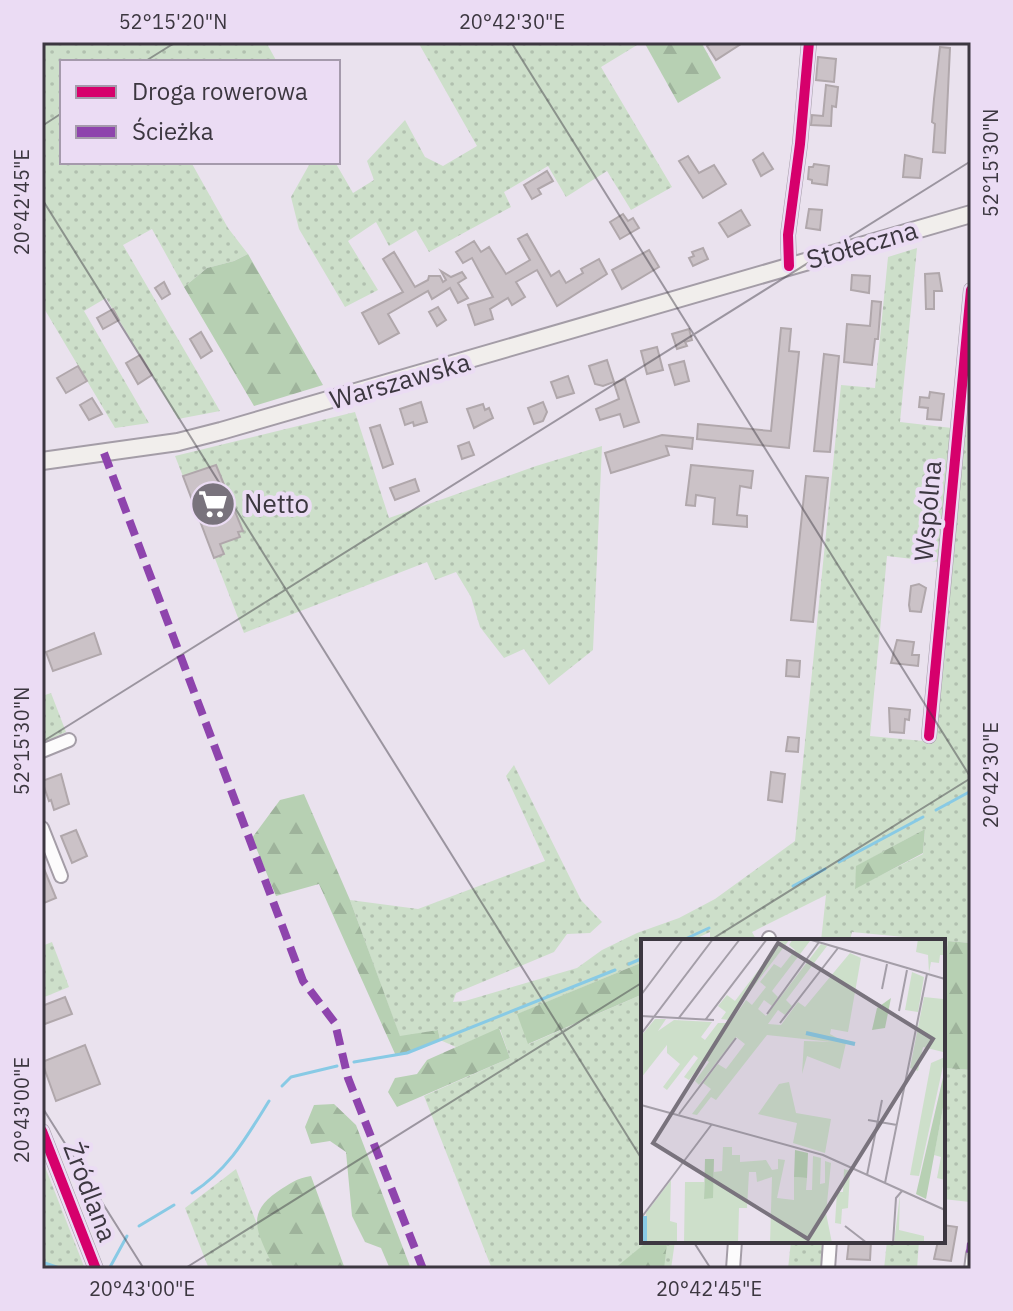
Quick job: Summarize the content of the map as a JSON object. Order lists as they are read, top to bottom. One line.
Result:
{"streets":{"main road":["Stołeczna","Warszawska"],"street":["Wspólna","Źródlana"]},"crossings":[["Stołeczna","Warszawska"]],"places":{"supermarket":["Netto"]},"legend":["Droga rowerowa","Ścieżka"],"coordinates":["52°15'20\"N","20°42'30\"E","52°15'30\"N","20°42'45\"E","20°43'00\"E"]}
